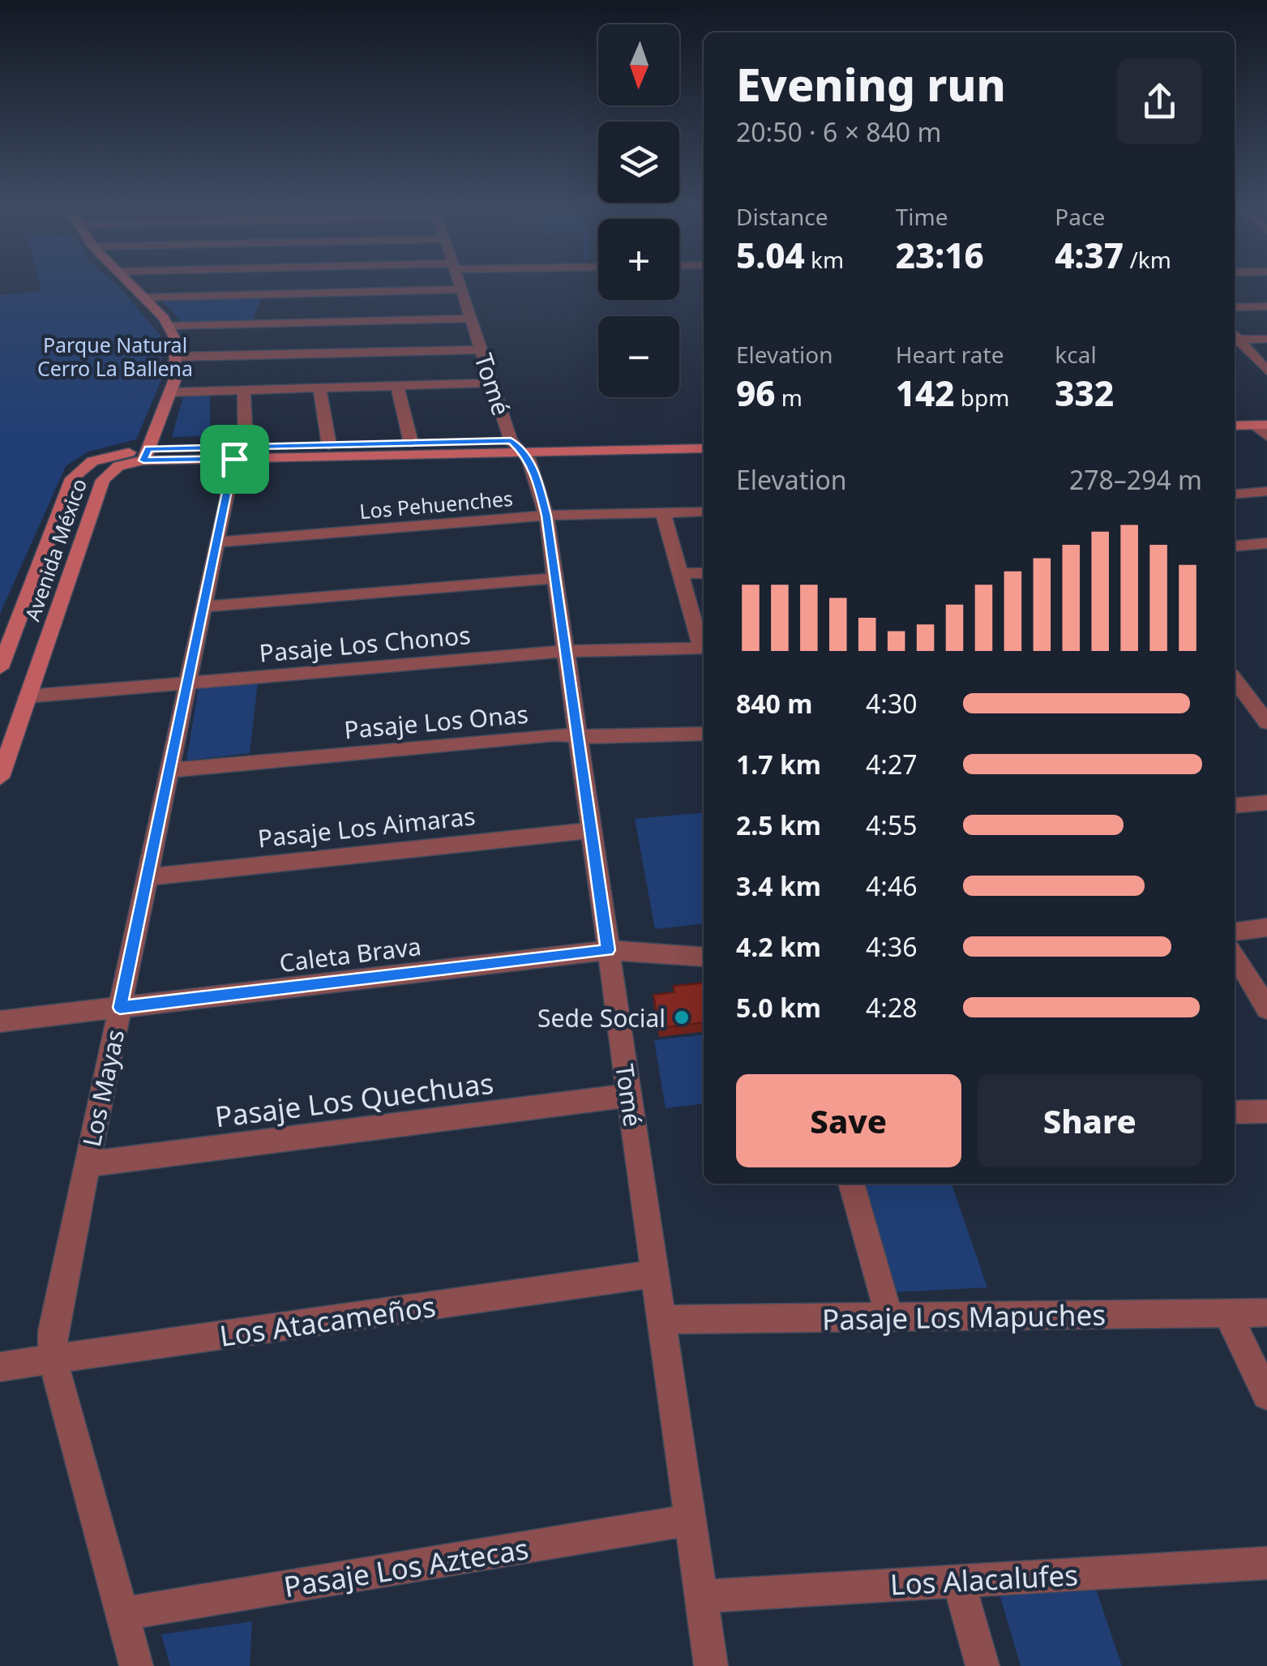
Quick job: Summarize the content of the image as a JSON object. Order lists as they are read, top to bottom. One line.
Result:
{"streets":{"main road":["Avenida México"],"street":["Tomé","Los Pehuenches","Pasaje Los Chonos","Pasaje Los Onas","Pasaje Los Aimaras","Caleta Brava","Los Mayas","Pasaje Los Quechuas","Pasaje Los Mapuches","Los Atacameños","Pasaje Los Aztecas","Los Alacalufes"]},"crossings":[["Tomé","Los Pehuenches"],["Tomé","Pasaje Los Chonos"],["Tomé","Pasaje Los Onas"],["Tomé","Pasaje Los Aimaras"],["Tomé","Caleta Brava"],["Tomé","Pasaje Los Quechuas"],["Tomé","Pasaje Los Mapuches"],["Tomé","Los Atacameños"],["Tomé","Pasaje Los Aztecas"],["Tomé","Los Alacalufes"],["Los Pehuenches","Los Mayas"],["Avenida México","Pasaje Los Chonos"],["Pasaje Los Chonos","Los Mayas"],["Pasaje Los Onas","Los Mayas"],["Pasaje Los Aimaras","Los Mayas"],["Caleta Brava","Los Mayas"],["Los Mayas","Pasaje Los Quechuas"],["Los Mayas","Los Atacameños"],["Los Mayas","Pasaje Los Aztecas"]],"parks":["Parque Natural Cerro La Ballena"],"places":["Sede Social"],"north":"bottom","page":{"map_buttons":["+","−"],"heading":["Evening run","20:50 · 6 × 840 m"],"stats":[["Distance","5.04 km"],["Time","23:16"],["Pace","4:37 /km"],["Elevation","96 m"],["Heart rate","142 bpm"],["kcal","332"]],"chart":["Elevation","278–294 m"],"list":[{"name":"840 m","note":"4:30"},{"name":"1.7 km","note":"4:27"},{"name":"2.5 km","note":"4:55"},{"name":"3.4 km","note":"4:46"},{"name":"4.2 km","note":"4:36"},{"name":"5.0 km","note":"4:28"}],"buttons":["Save","Share"]}}
